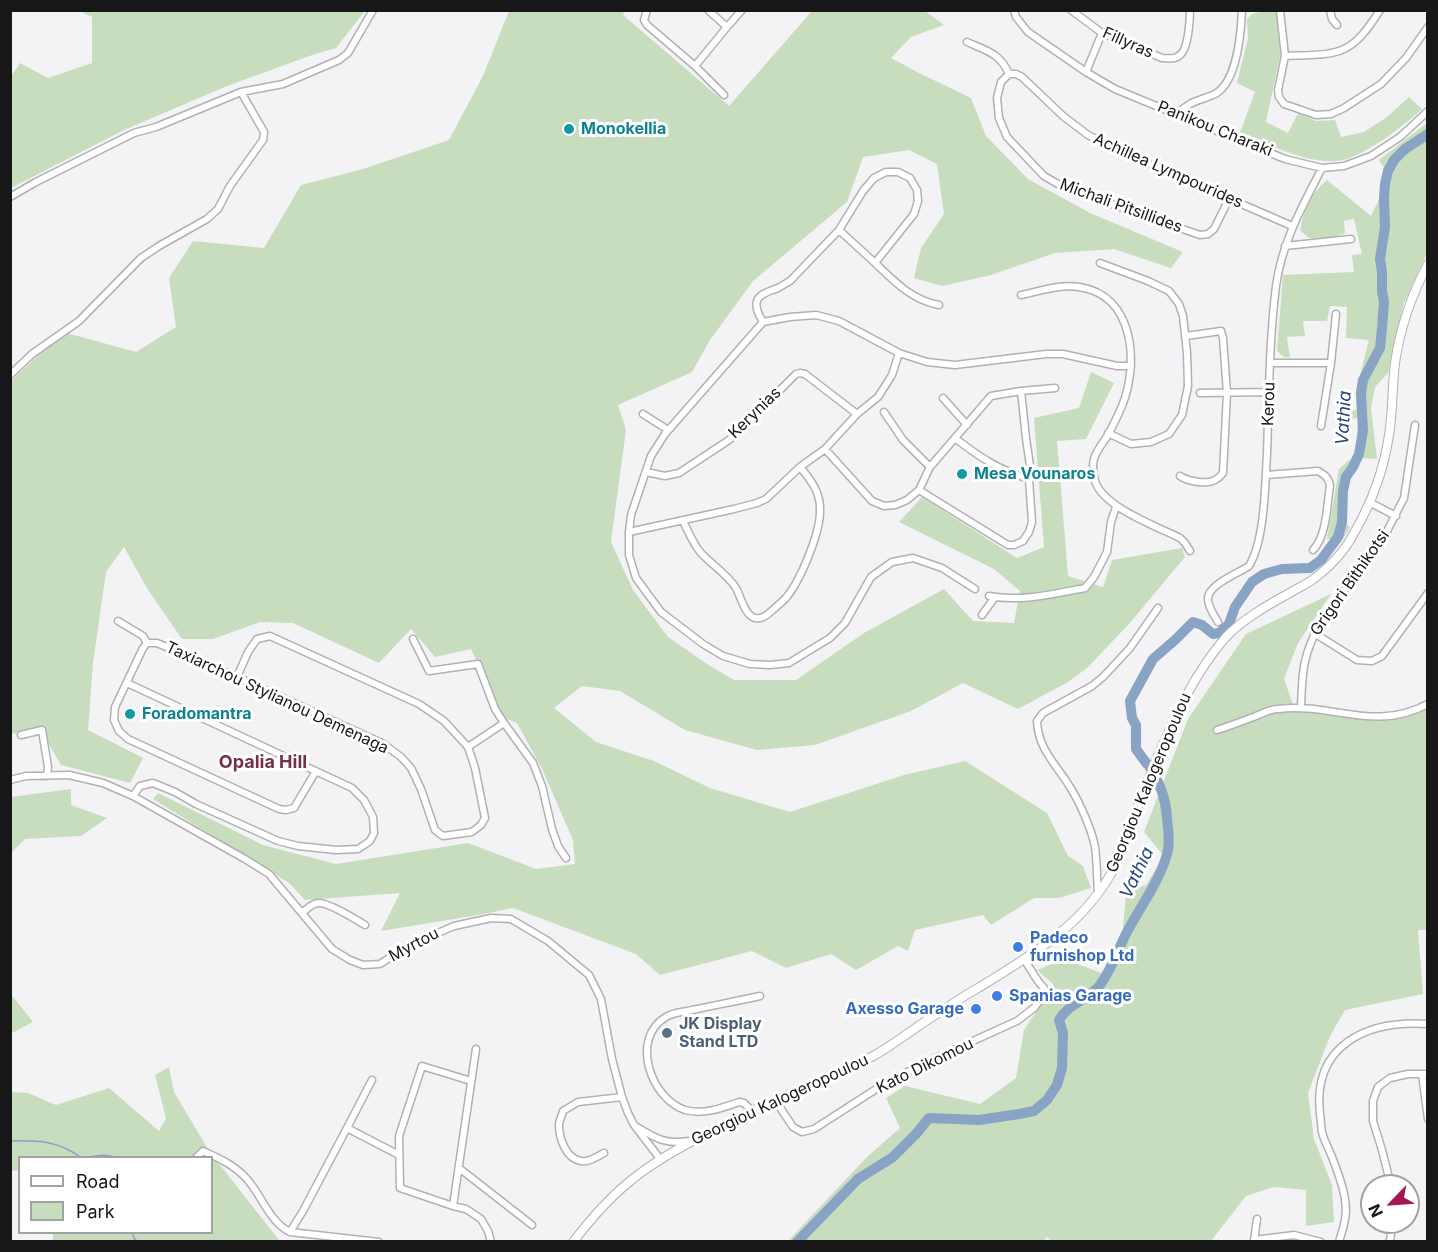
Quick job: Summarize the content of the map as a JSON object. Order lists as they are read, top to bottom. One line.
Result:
{"streets":{"street":["Fillyras","Panikou Charaki","Achillea Lympourides","Michali Pitsillides","Kerou","Kerynias","Grigori Bithikotsi","Taxiarchou Stylianou Demenaga","Georgiou Kalogeropoulou","Myrtou","Kato Dikomou"]},"crossings":[["Panikou Charaki","Kerou"],["Achillea Lympourides","Michali Pitsillides"],["Achillea Lympourides","Kerou"],["Georgiou Kalogeropoulou","Myrtou"],["Georgiou Kalogeropoulou","Kato Dikomou"]],"districts":["Opalia Hill"],"water":["Vathia"],"places":["Monokellia","Mesa Vounaros","Foradomantra","Padeco furnishop Ltd","Spanias Garage","Axesso Garage","JK Display Stand LTD"],"legend":["Road","Park"],"north":"bottom left"}
